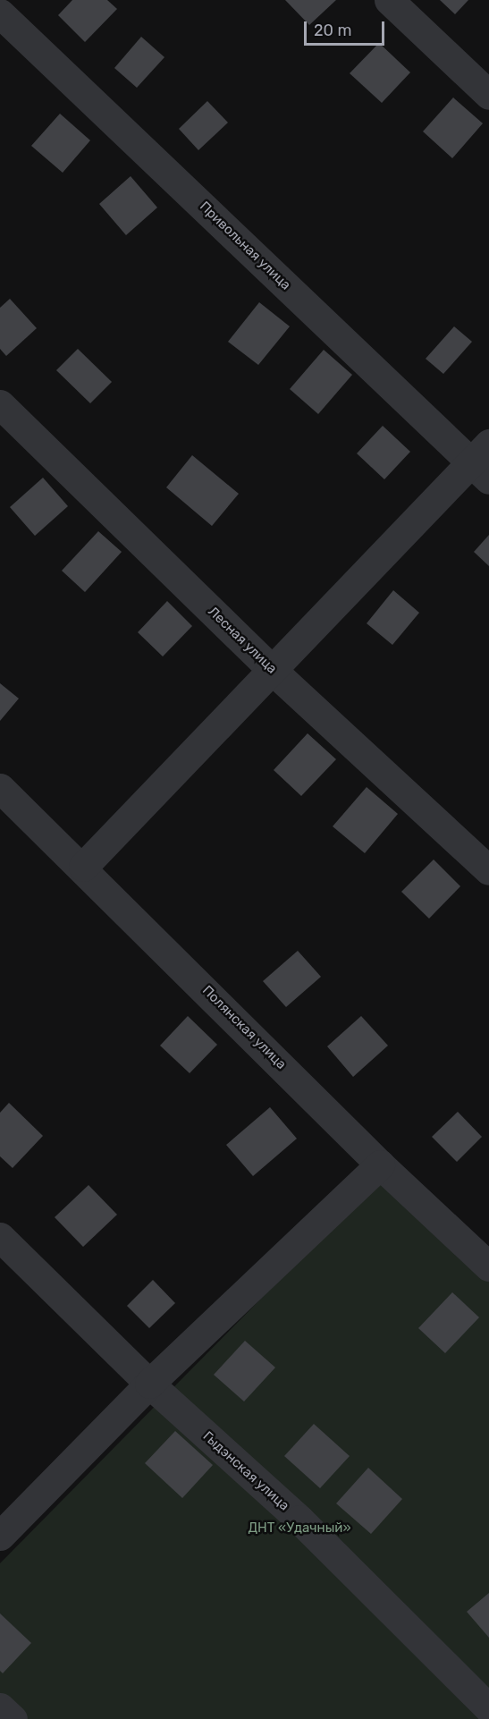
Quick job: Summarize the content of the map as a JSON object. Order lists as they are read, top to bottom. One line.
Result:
{"streets":{"street":["Привольная улица","Лесная улица","Полянская улица","Гыдэнская улица"]},"parks":["ДНТ «Удачный»"],"scale_bar":"20 m"}
